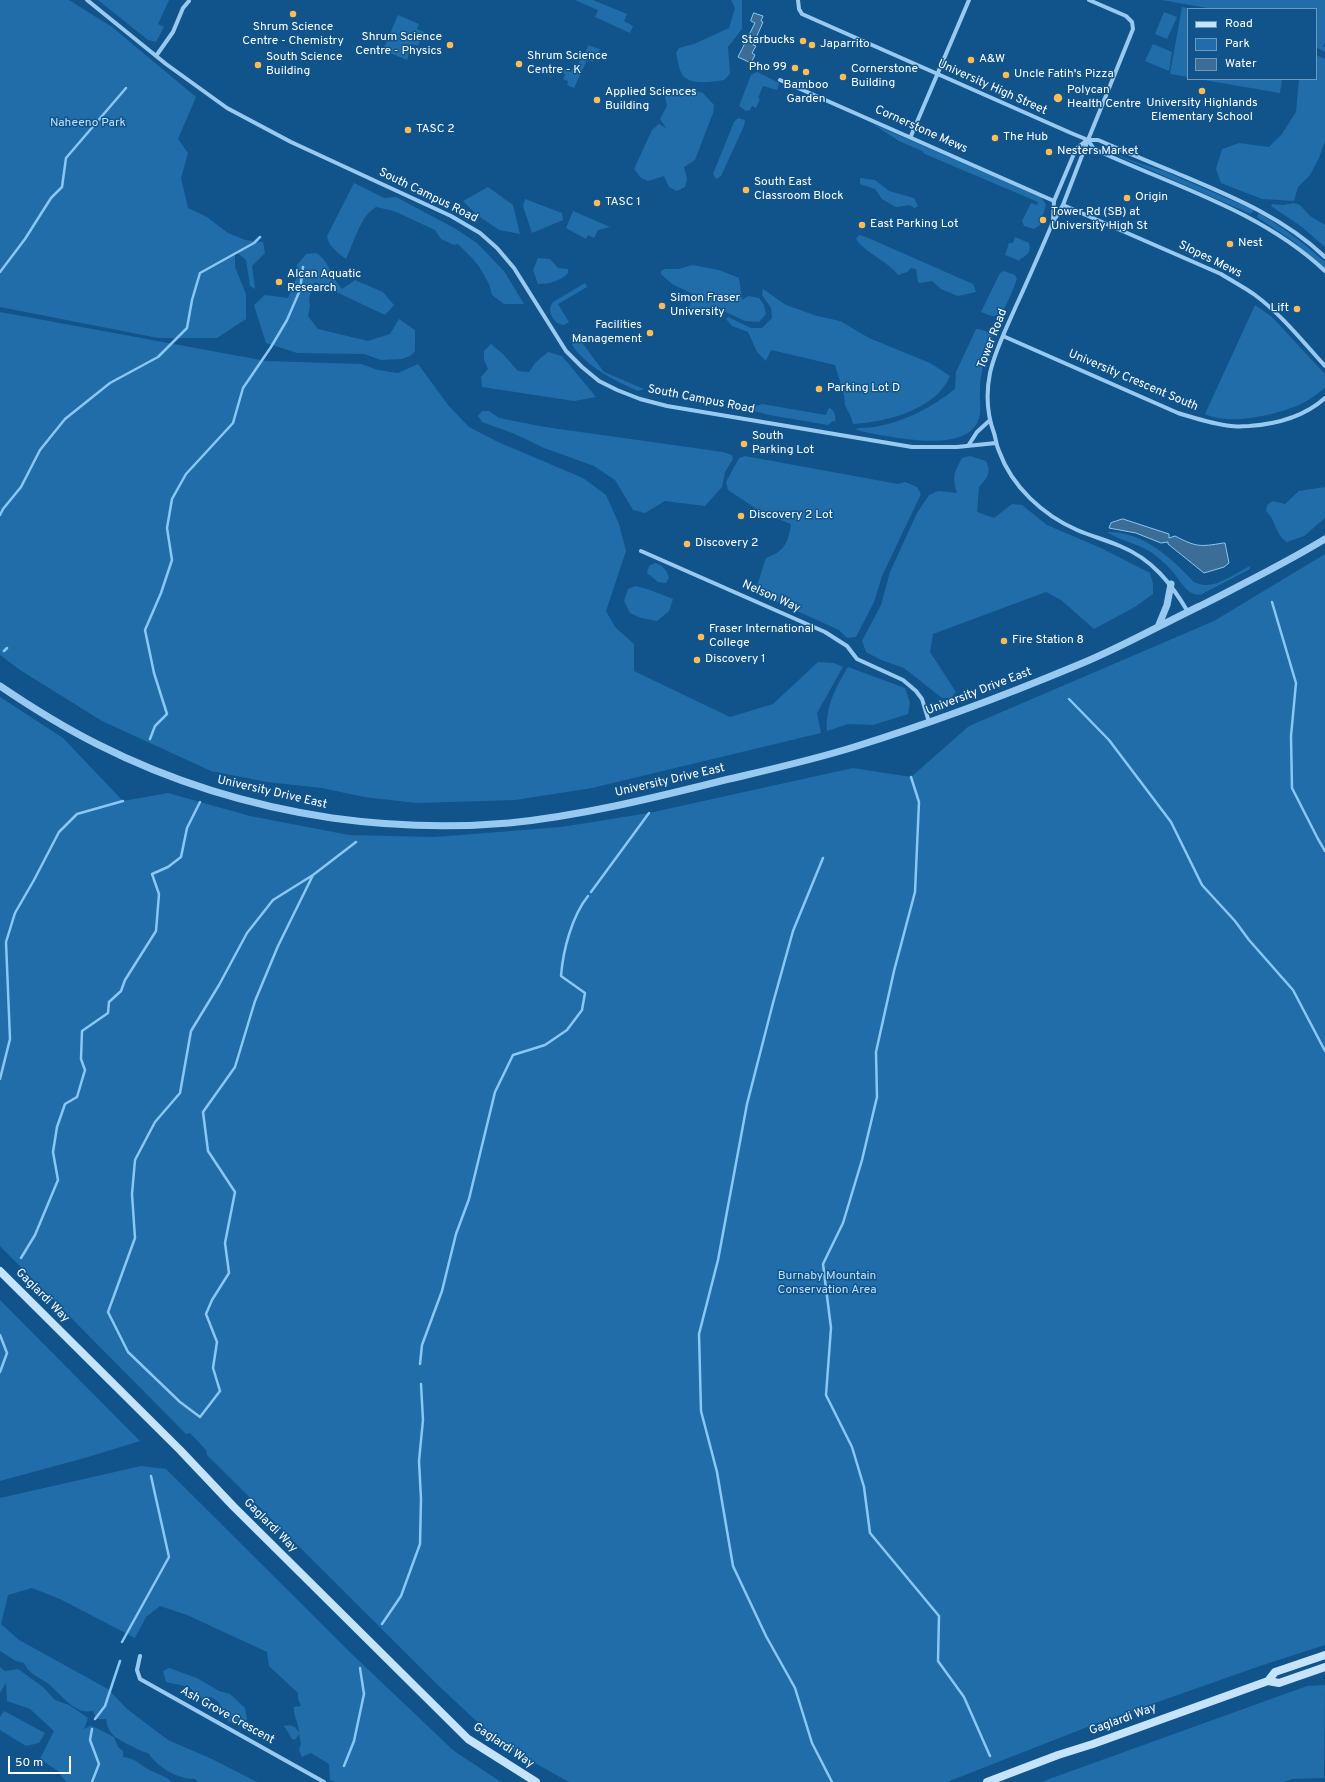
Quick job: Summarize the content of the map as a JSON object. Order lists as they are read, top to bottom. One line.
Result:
{"streets":{"main road":["Gaglardi Way"],"street":["University High Street","Cornerstone Mews","South Campus Road","Slopes Mews","Tower Road","University Crescent South","Nelson Way","University Drive East","Ash Grove Crescent"]},"crossings":[["University High Street","Tower Road"],["Cornerstone Mews","Tower Road"],["South Campus Road","Tower Road"],["Slopes Mews","Tower Road"],["Tower Road","University Crescent South"],["Tower Road","University Drive East"],["Nelson Way","University Drive East"]],"parks":["Naheeno Park","Burnaby Mountain Conservation Area"],"places":["Shrum Science Centre - Chemistry","Starbucks","Shrum Science Centre - Physics","Japarrito","A&W","Shrum Science Centre - K","South Science Building","Pho 99","Bamboo Garden","Uncle Fatih's Pizza","Cornerstone Building","University Highlands Elementary School","Polycan Health Centre","Applied Sciences Building","TASC 2","The Hub","Nesters Market","South East Classroom Block","Origin","TASC 1","Tower Rd (SB) at University High St","East Parking Lot","Nest","Alcan Aquatic Research","Simon Fraser University","Lift","Facilities Management","Parking Lot D","South Parking Lot","Discovery 2 Lot","Discovery 2","Fraser International College","Fire Station 8","Discovery 1"],"legend":["Road","Park","Water"],"scale_bar":"50 m"}
